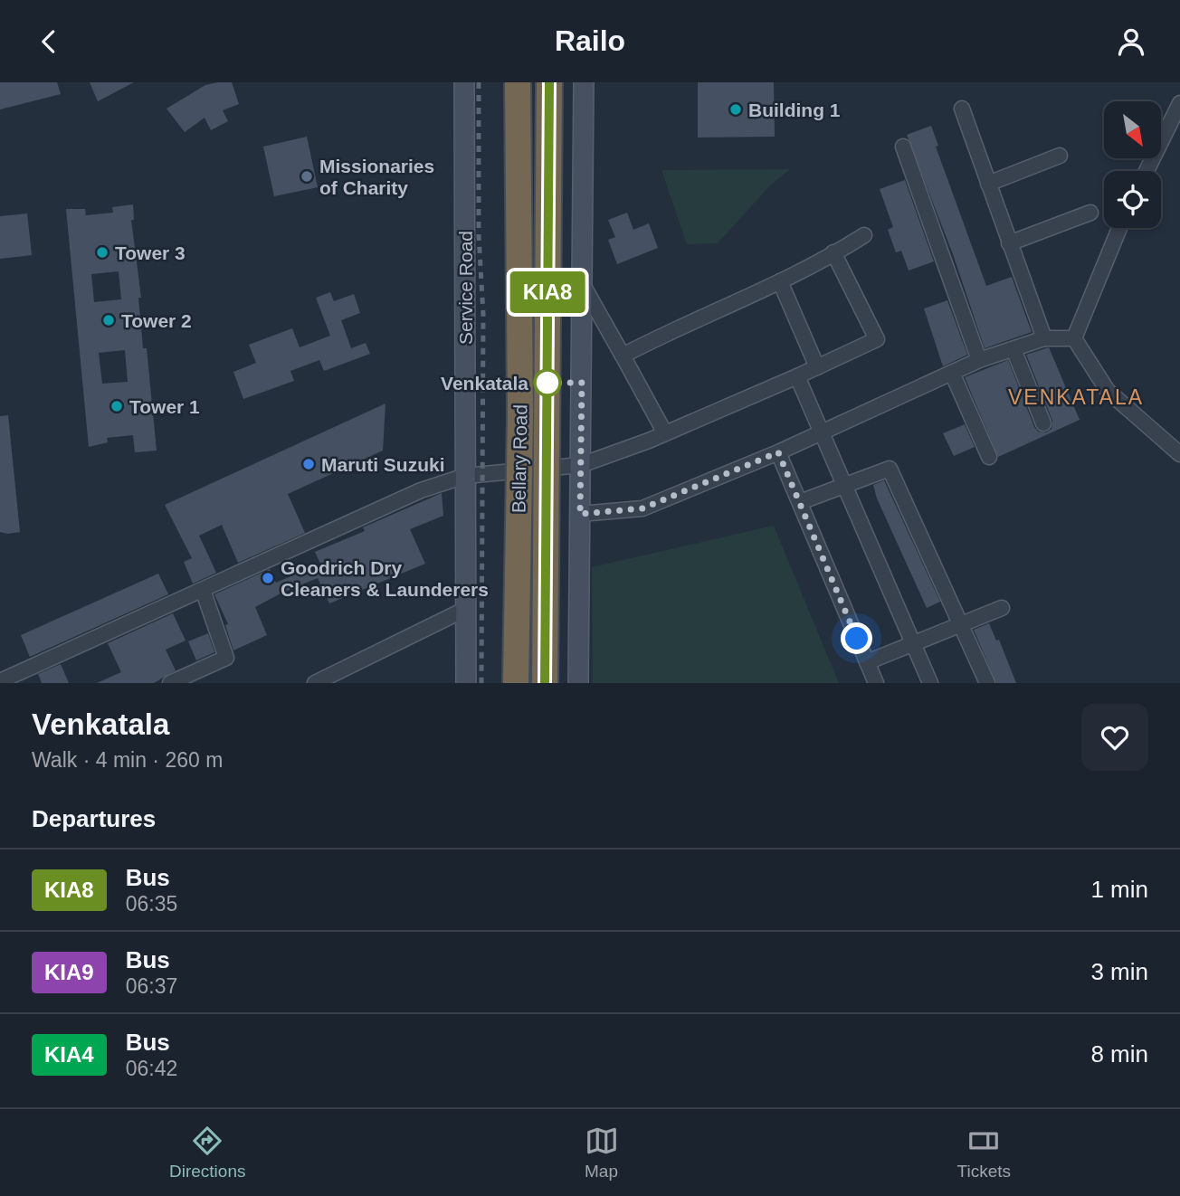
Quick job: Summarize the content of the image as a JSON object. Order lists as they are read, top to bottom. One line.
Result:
{"streets":{"highway":["Bellary Road"],"main road":["Service Road"]},"districts":["VENKATALA"],"places":["Building 1","Missionaries of Charity","Tower 3","Tower 2","Venkatala","Tower 1","Maruti Suzuki","Goodrich Dry Cleaners & Launderers"],"lines":["bus line KIA8"],"north":"bottom right","page":{"header":"Railo","on_map":"KIA8","heading":[["Venkatala","Walk · 4 min · 260 m"],"Departures"],"list":[{"mark":"KIA8","name":"Bus","note":"06:35","value":"1 min"},{"mark":"KIA9","name":"Bus","note":"06:37","value":"3 min"},{"mark":"KIA4","name":"Bus","note":"06:42","value":"8 min"}],"tabs":["Directions","Map","Tickets"]}}
